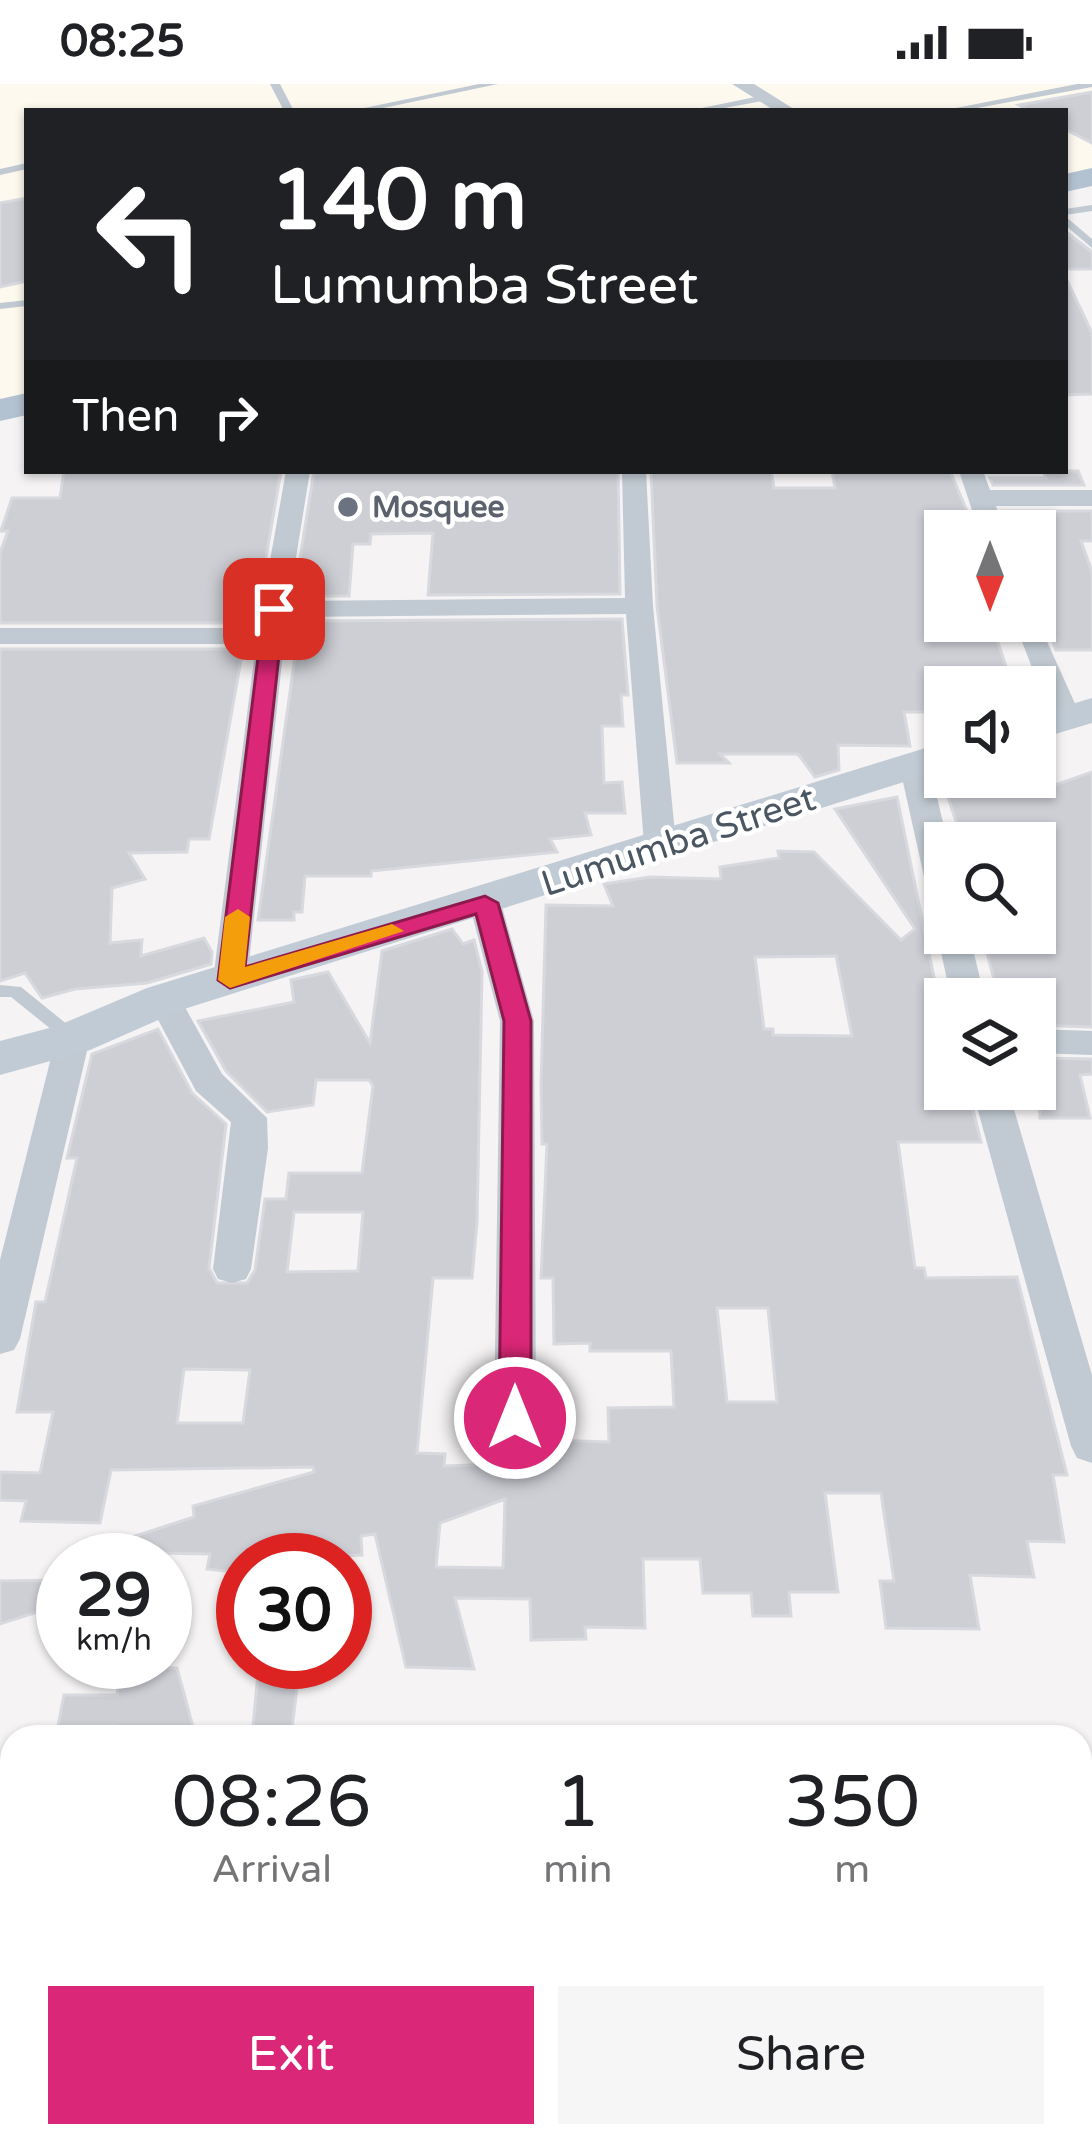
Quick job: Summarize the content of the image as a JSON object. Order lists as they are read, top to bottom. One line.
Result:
{"streets":{"main road":["Lumumba Street"]},"places":["Mosquee"],"north":"bottom","page":{"status":"08:25","turn":["140 m","Lumumba Street"],"then":"Then","speed":"29 km/h","limit":"30","eta":["08:26","Arrival","1","min","350","m"],"buttons":["Exit","Share"]}}
